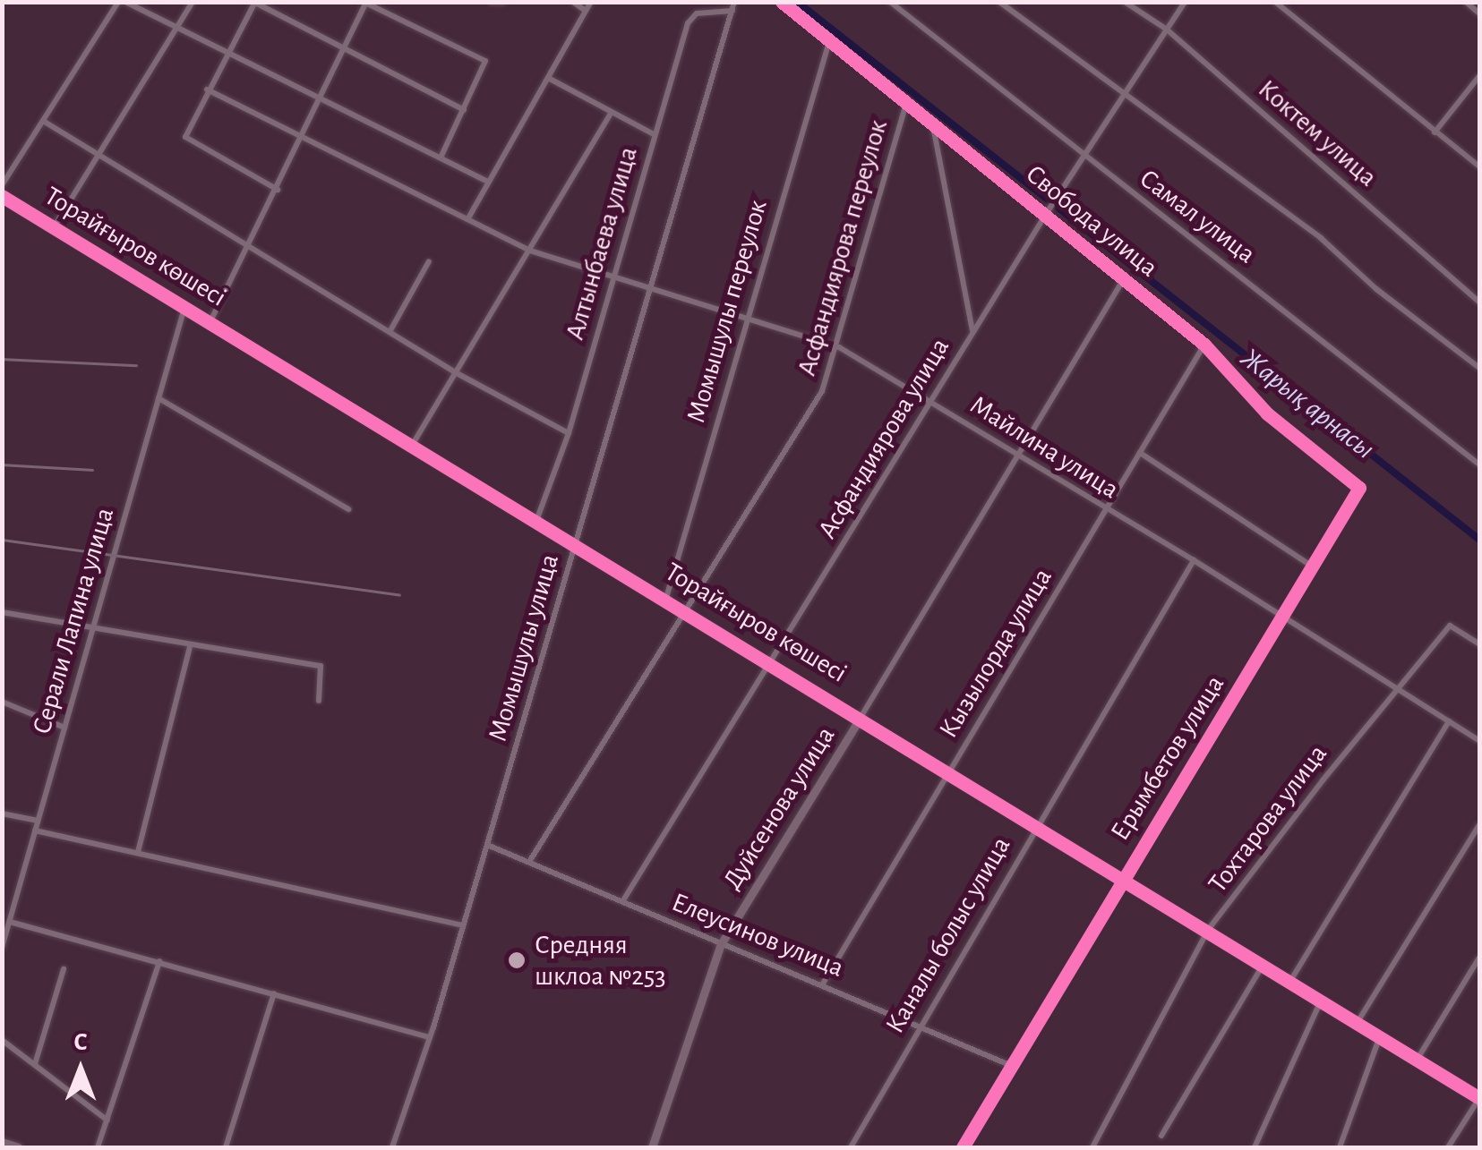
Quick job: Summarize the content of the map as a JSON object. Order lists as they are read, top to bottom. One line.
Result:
{"streets":{"street":["Коктем улица","Самал улица","Свобода улица","Алтынбаева улица","Торайғыров көшесі","Асфандиярова переулок","Момышулы переулок","Асфандиярова улица","Майлина улица","Серали Лапина улица","Момышулы улица","Кызылорда улица","Ерымбетов улица","Дуйсенова улица","Тохтарова улица","Елеусинов улица","Каналы болыс улица"]},"crossings":[["Коктем улица","Асфандиярова улица"],["Самал улица","Асфандиярова улица"],["Свобода улица","Асфандиярова переулок"],["Свобода улица","Момышулы переулок"],["Свобода улица","Асфандиярова улица"],["Свобода улица","Кызылорда улица"],["Свобода улица","Ерымбетов улица"],["Свобода улица","Дуйсенова улица"],["Алтынбаева улица","Торайғыров көшесі"],["Алтынбаева улица","Майлина улица"],["Алтынбаева улица","Момышулы улица"],["Торайғыров көшесі","Асфандиярова переулок"],["Торайғыров көшесі","Момышулы переулок"],["Торайғыров көшесі","Асфандиярова улица"],["Торайғыров көшесі","Серали Лапина улица"],["Торайғыров көшесі","Момышулы улица"],["Торайғыров көшесі","Кызылорда улица"],["Торайғыров көшесі","Ерымбетов улица"],["Торайғыров көшесі","Дуйсенова улица"],["Торайғыров көшесі","Тохтарова улица"],["Торайғыров көшесі","Каналы болыс улица"],["Асфандиярова переулок","Майлина улица"],["Асфандиярова переулок","Елеусинов улица"],["Момышулы переулок","Майлина улица"],["Асфандиярова улица","Майлина улица"],["Асфандиярова улица","Елеусинов улица"],["Майлина улица","Момышулы улица"],["Майлина улица","Кызылорда улица"],["Майлина улица","Ерымбетов улица"],["Майлина улица","Дуйсенова улица"],["Майлина улица","Тохтарова улица"],["Майлина улица","Каналы болыс улица"],["Момышулы улица","Елеусинов улица"],["Кызылорда улица","Елеусинов улица"],["Ерымбетов улица","Елеусинов улица"],["Дуйсенова улица","Елеусинов улица"],["Елеусинов улица","Каналы болыс улица"]],"water":["Жарық арнасы"],"places":["Средняя шклоа №253"],"north":"top"}
